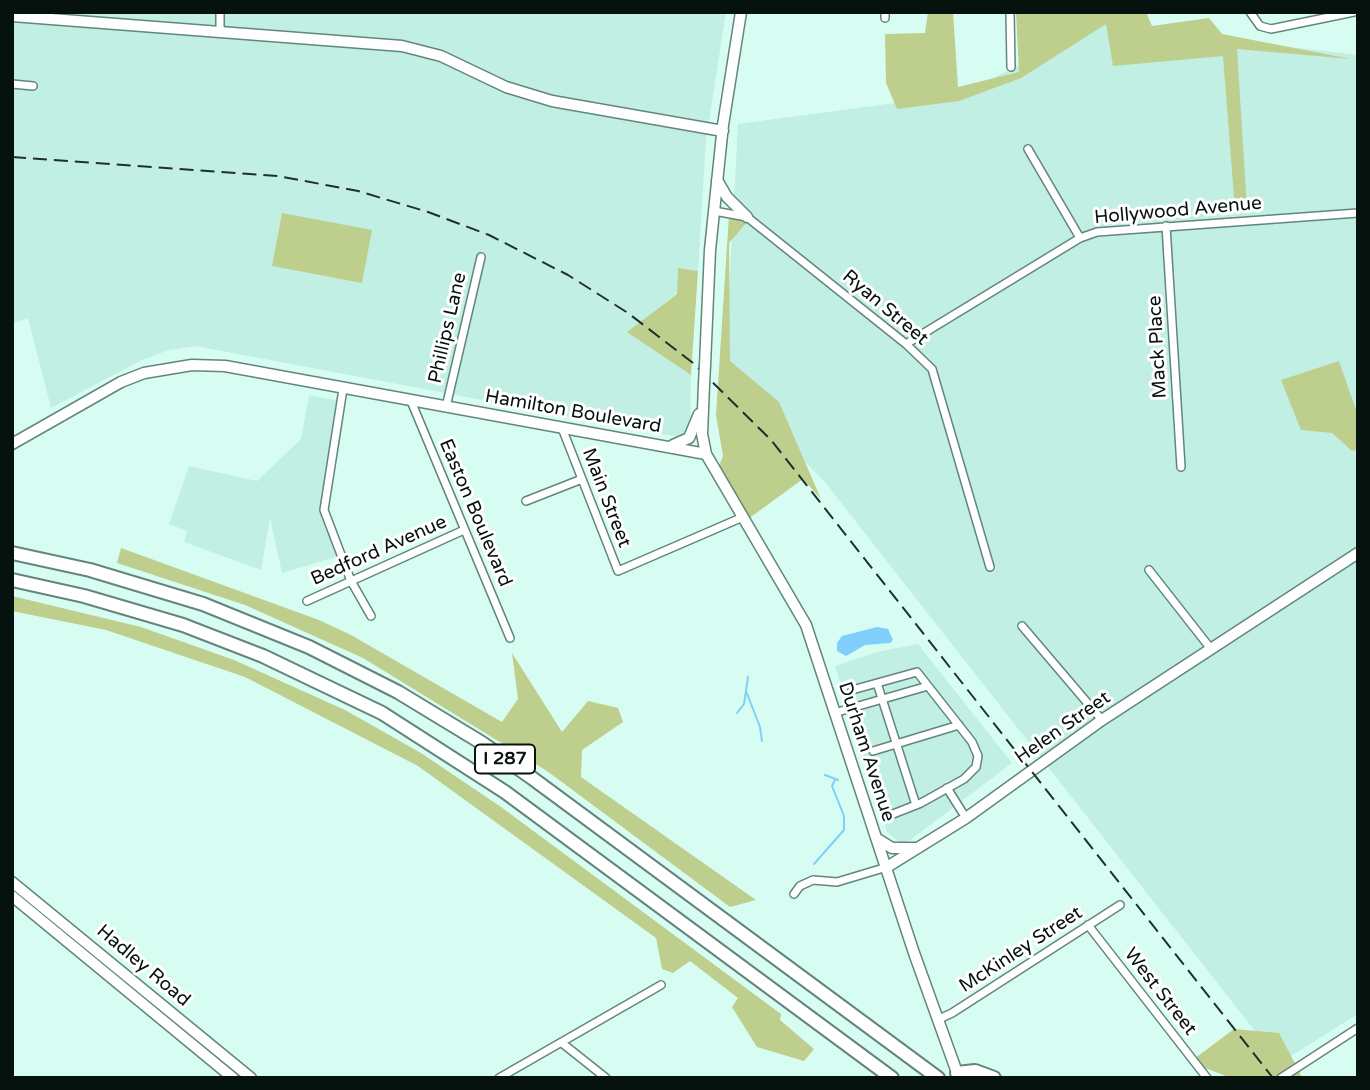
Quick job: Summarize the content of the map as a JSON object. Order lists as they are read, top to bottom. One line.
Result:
{"streets":{"highway":["I 287"],"street":["Hollywood Avenue","Ryan Street","Phillips Lane","Mack Place","Hamilton Boulevard","Main Street","Easton Boulevard","Bedford Avenue","Helen Street","Durham Avenue","McKinley Street","Hadley Road","West Street"]},"crossings":[["Hollywood Avenue","Ryan Street"],["Hollywood Avenue","Mack Place"],["Phillips Lane","Hamilton Boulevard"],["Hamilton Boulevard","Main Street"],["Hamilton Boulevard","Easton Boulevard"],["Hamilton Boulevard","Durham Avenue"],["Main Street","Durham Avenue"],["Easton Boulevard","Bedford Avenue"],["Helen Street","Durham Avenue"],["Durham Avenue","McKinley Street"],["McKinley Street","West Street"]]}
